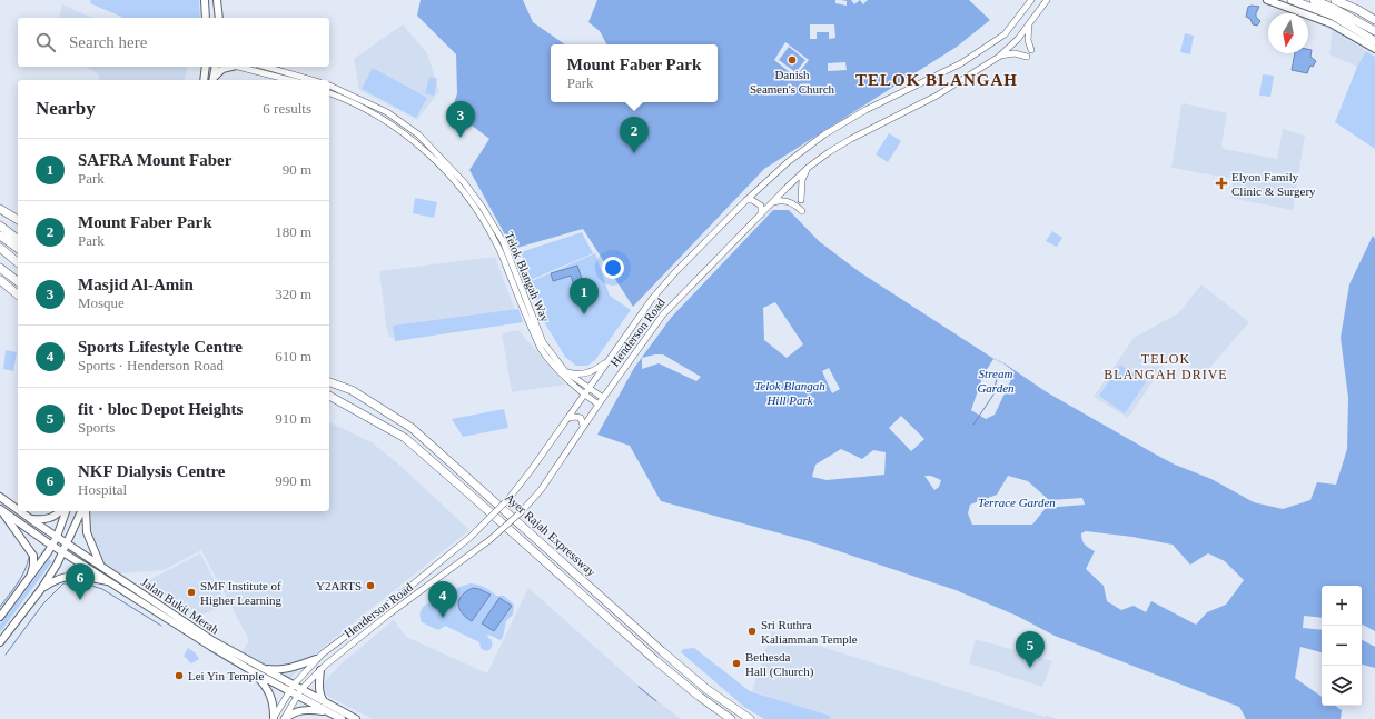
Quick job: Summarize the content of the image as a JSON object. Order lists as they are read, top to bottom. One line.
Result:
{"streets":{"highway":["Ayer Rajah Expressway"],"main road":["Telok Blangah Way","Henderson Road","Jalan Bukit Merah"]},"crossings":[["Telok Blangah Way","Henderson Road"],["Henderson Road","Jalan Bukit Merah"]],"districts":["TELOK BLANGAH","TELOK BLANGAH DRIVE"],"parks":["Stream Garden","Telok Blangah Hill Park","Terrace Garden"],"places":{"other":["Danish Seamen's Church","Y2ARTS","SMF Institute of Higher Learning","Sri Ruthra Kaliamman Temple","Bethesda Hall (Church)","Lei Yin Temple"],"health":["Elyon Family Clinic & Surgery"]},"north":"bottom","page":{"search":"Search here","popup":["Mount Faber Park","Park"],"heading":["Nearby","6 results"],"pins":["3","2","1","6","4","5"],"list":[{"mark":"1","name":"SAFRA Mount Faber","note":"Park","value":"90 m"},{"mark":"2","name":"Mount Faber Park","note":"Park","value":"180 m"},{"mark":"3","name":"Masjid Al-Amin","note":"Mosque","value":"320 m"},{"mark":"4","name":"Sports Lifestyle Centre","note":"Sports · Henderson Road","value":"610 m"},{"mark":"5","name":"fit · bloc Depot Heights","note":"Sports","value":"910 m"},{"mark":"6","name":"NKF Dialysis Centre","note":"Hospital","value":"990 m"}],"map_buttons":["+","−"]}}
